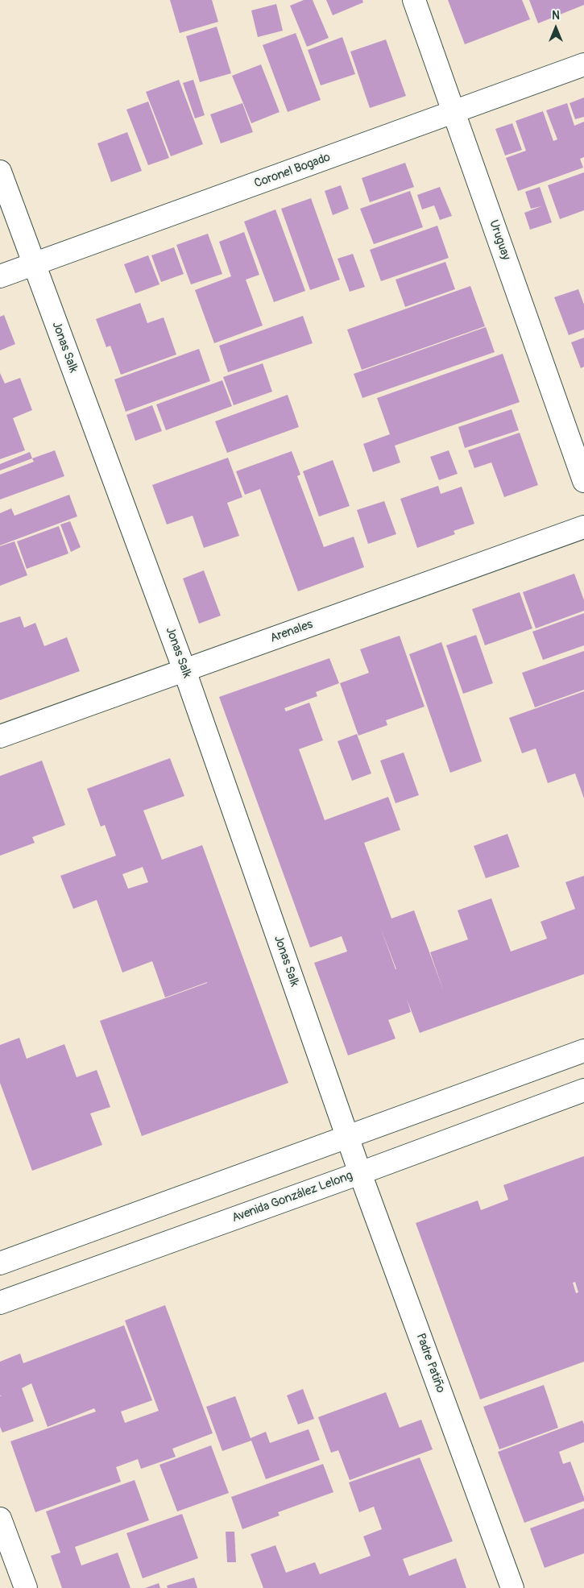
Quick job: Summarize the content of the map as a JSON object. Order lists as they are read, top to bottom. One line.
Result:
{"streets":{"street":["Coronel Bogado","Uruguay","Jonas Salk","Arenales","Avenida González Lelong","Padre Patiño"]},"crossings":[["Coronel Bogado","Uruguay"],["Coronel Bogado","Jonas Salk"],["Jonas Salk","Arenales"],["Jonas Salk","Padre Patiño"],["Avenida González Lelong","Padre Patiño"]],"north":"top"}
